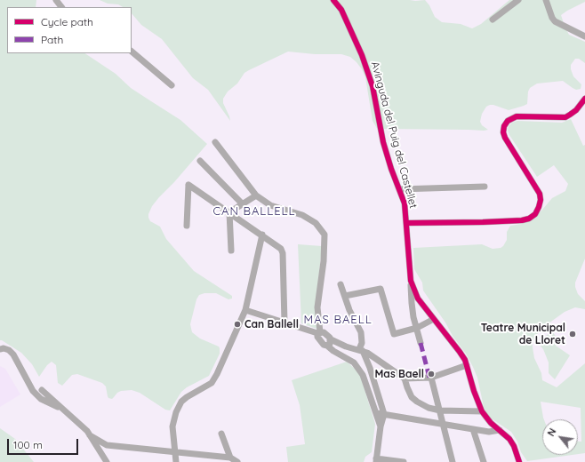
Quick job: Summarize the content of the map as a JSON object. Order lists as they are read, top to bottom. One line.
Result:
{"streets":{"street":["Avinguda del Puig del Castellet"]},"districts":["CAN BALLELL","MAS BAELL"],"places":["Can Ballell","Teatre Municipal de Lloret","Mas Baell"],"legend":["Cycle path","Path"],"scale_bar":"100 m","north":"top left"}
